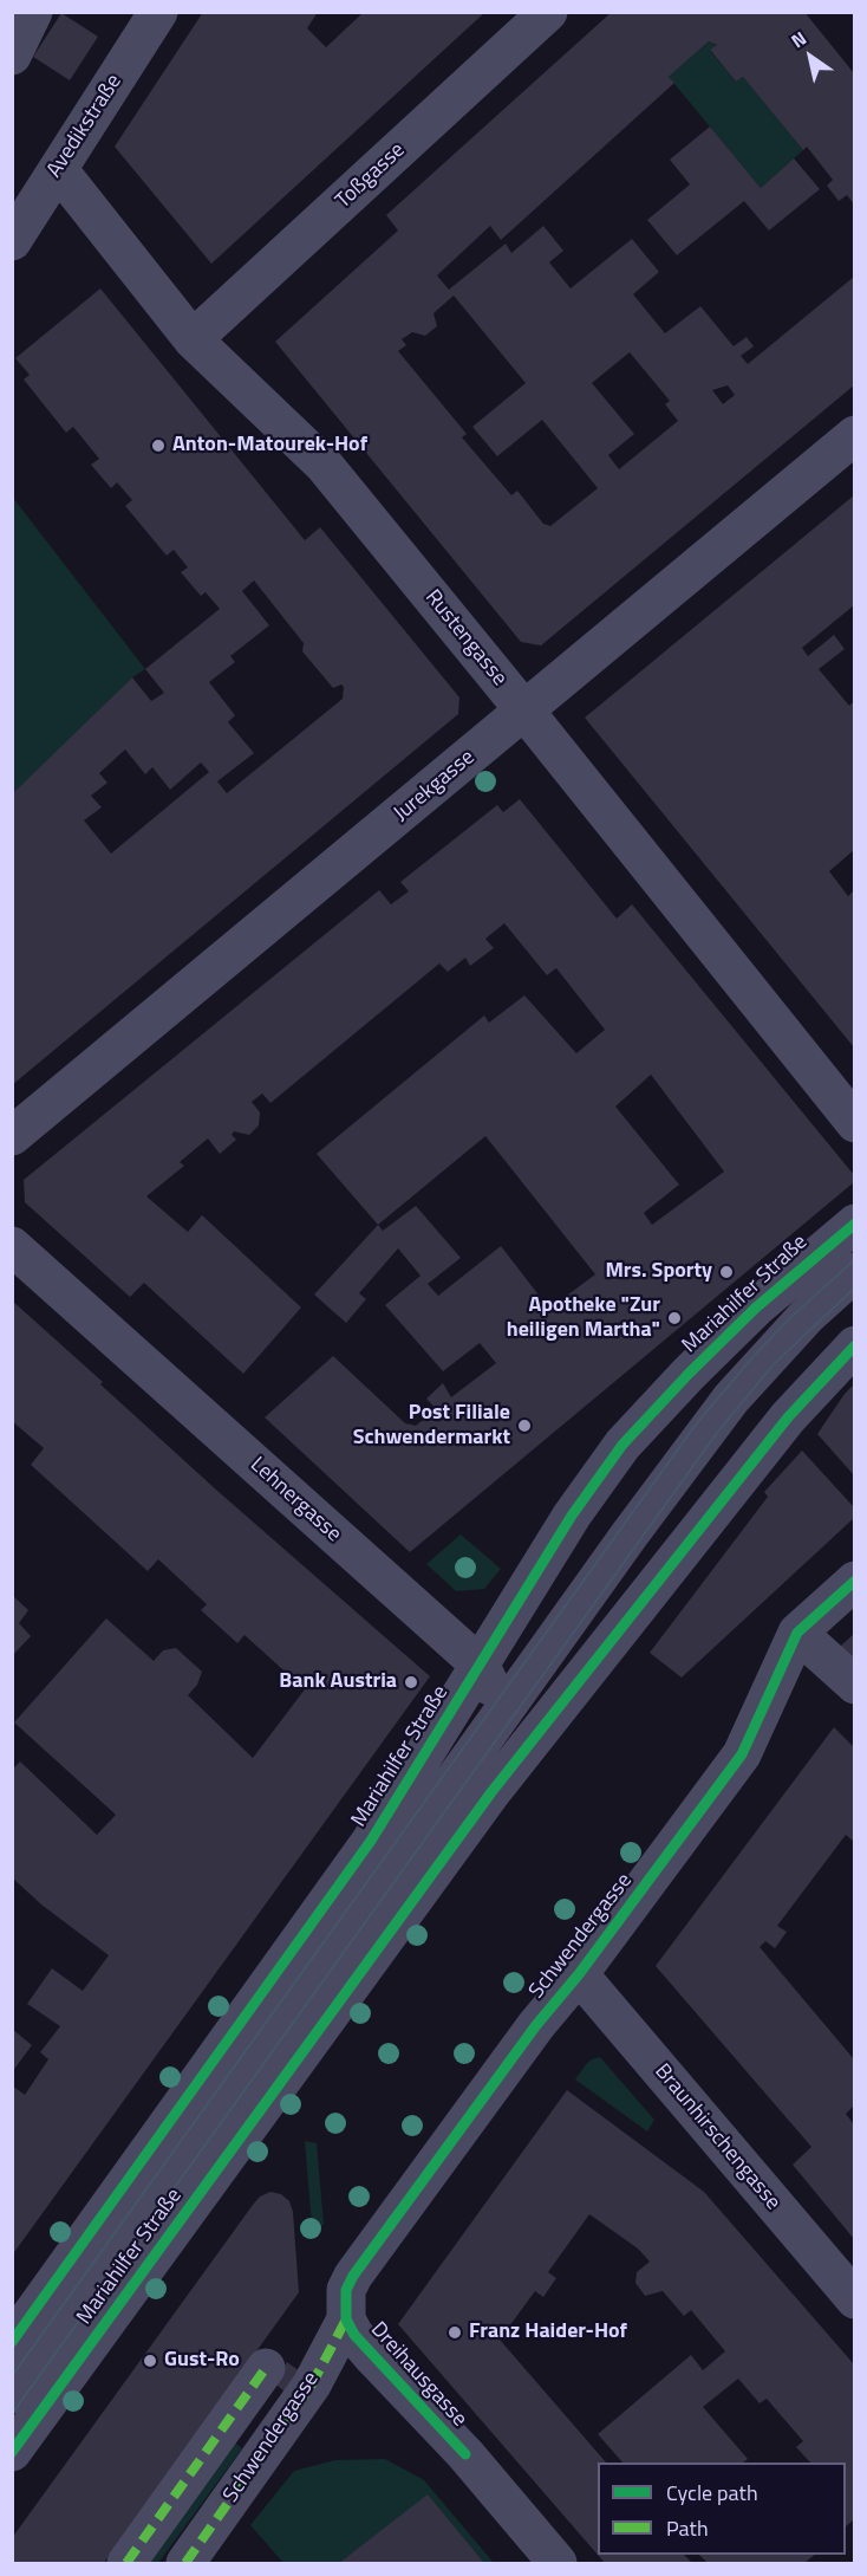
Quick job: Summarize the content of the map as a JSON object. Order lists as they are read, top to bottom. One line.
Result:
{"streets":{"street":["Avedikstraße","Toßgasse","Rustengasse","Jurekgasse","Mariahilfer Straße","Lehnergasse","Schwendergasse","Braunhirschengasse","Dreihausgasse"]},"crossings":[["Avedikstraße","Rustengasse"],["Toßgasse","Rustengasse"],["Rustengasse","Jurekgasse"],["Mariahilfer Straße","Lehnergasse"],["Schwendergasse","Braunhirschengasse"],["Schwendergasse","Dreihausgasse"]],"places":["Anton-Matourek-Hof","Mrs. Sporty","Apotheke \"Zur heiligen Martha\"","Post Filiale Schwendermarkt","Bank Austria","Franz Haider-Hof","Gust-Ro"],"legend":["Cycle path","Path"],"north":"top left"}
